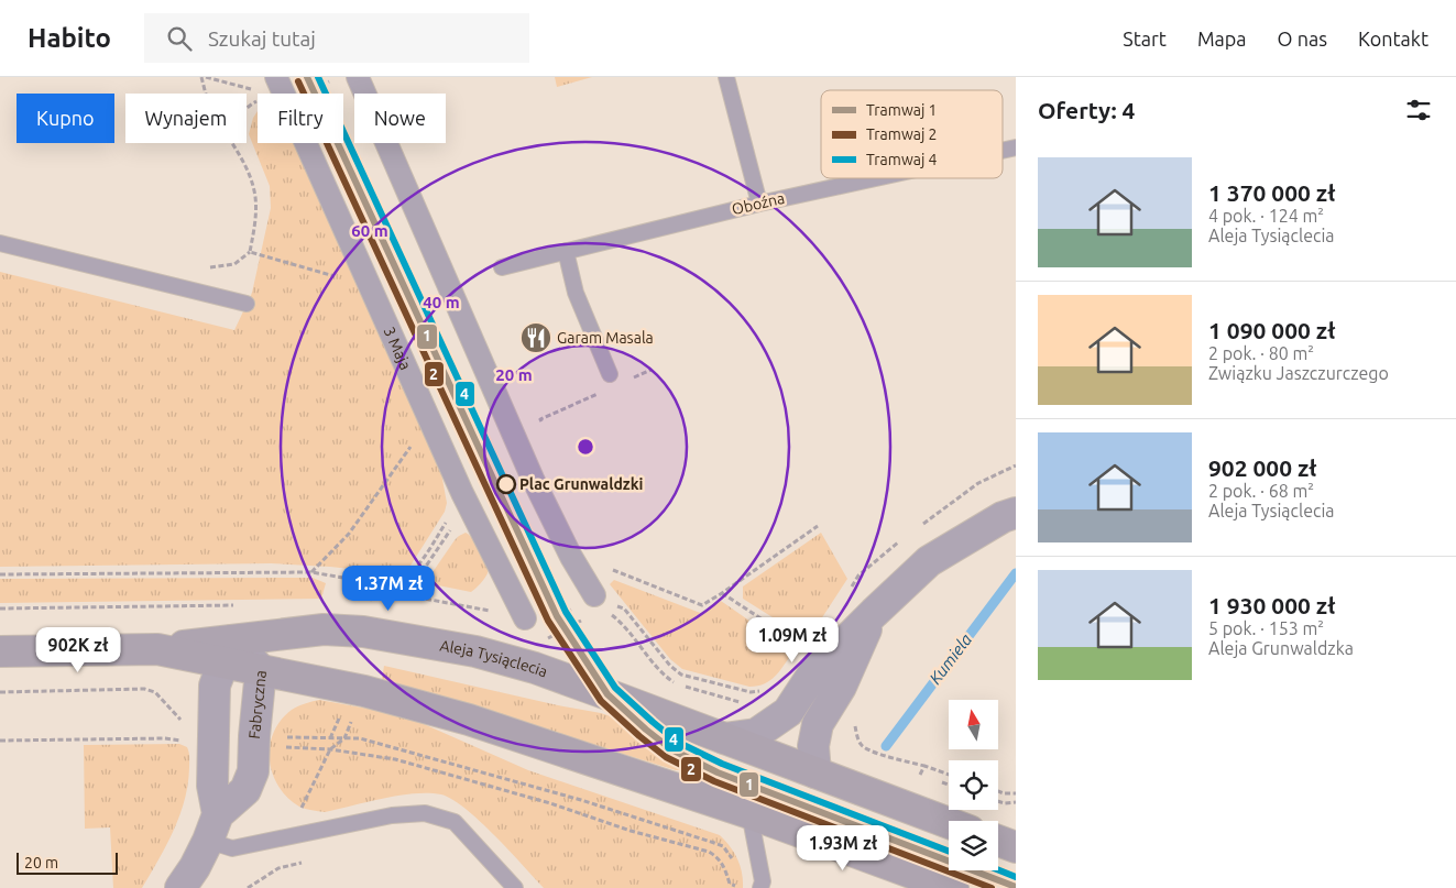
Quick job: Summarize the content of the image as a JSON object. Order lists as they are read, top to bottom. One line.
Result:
{"streets":{"main road":["Aleja Tysiąclecia"],"street":["3 Maja","Fabryczna"],"lane":["Oboźna"]},"crossings":[["Aleja Tysiąclecia","Fabryczna"]],"water":["Kumiela"],"places":{"restaurant":["Garam Masala"],"other":["Plac Grunwaldzki"]},"lines":["tram line 1","tram line 4","tram line 2"],"legend":["Tramwaj 1","Tramwaj 2","Tramwaj 4"],"scale_bar":"20 m","north":"top","page":{"header":"Habito","search":"Szukaj tutaj","nav":["Start","Mapa","O nas","Kontakt"],"heading":"Oferty: 4","chip":["Kupno","Wynajem","Filtry","Nowe"],"list":[{"name":"1 370 000 zł","note":"4 pok. · 124 m² · Aleja Tysiąclecia"},{"name":"1 090 000 zł","note":"2 pok. · 80 m² · Związku Jaszczurczego"},{"name":"902 000 zł","note":"2 pok. · 68 m² · Aleja Tysiąclecia"},{"name":"1 930 000 zł","note":"5 pok. · 153 m² · Aleja Grunwaldzka"}],"price":["1.37M zł","1.09M zł","902K zł","1.93M zł"],"scale":"20 m"},"rings":["60 m","40 m","20 m"]}
